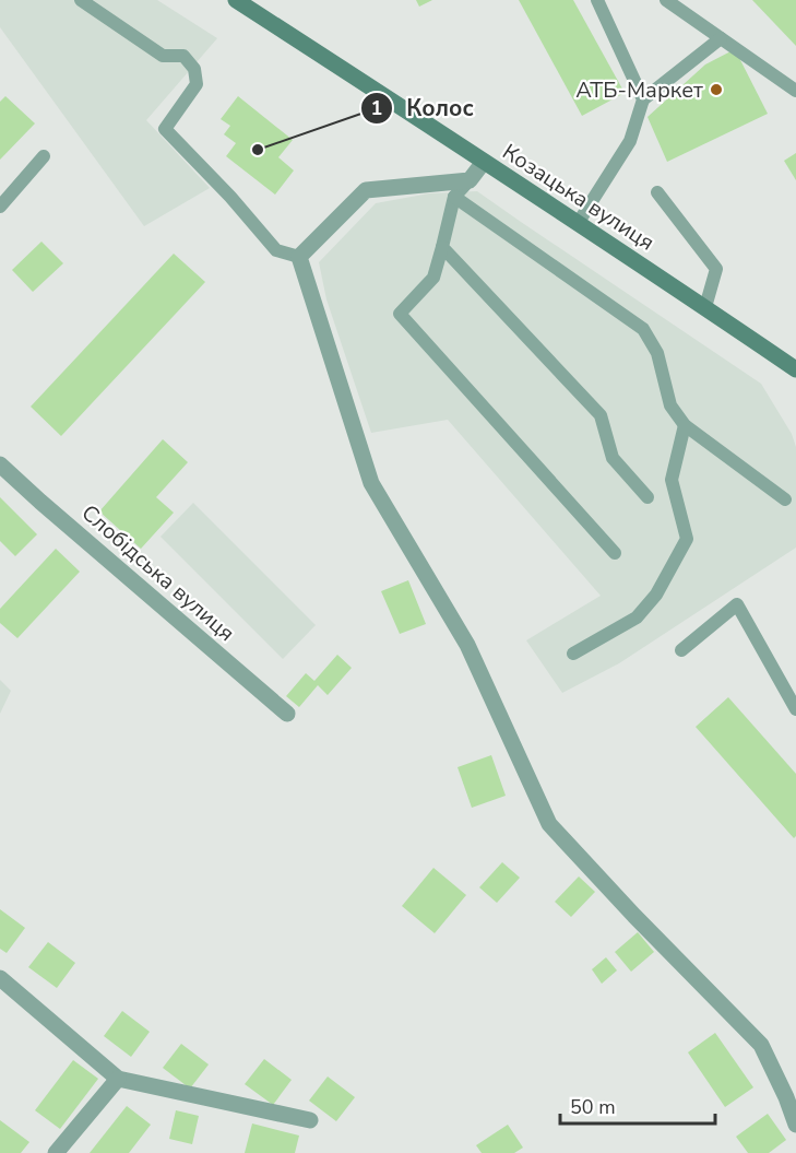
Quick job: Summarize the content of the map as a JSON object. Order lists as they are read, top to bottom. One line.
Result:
{"streets":{"main road":["Козацька вулиця"],"street":["Слобідська вулиця"]},"places":["АТБ-Маркет","Колос"],"scale_bar":"50 m"}
